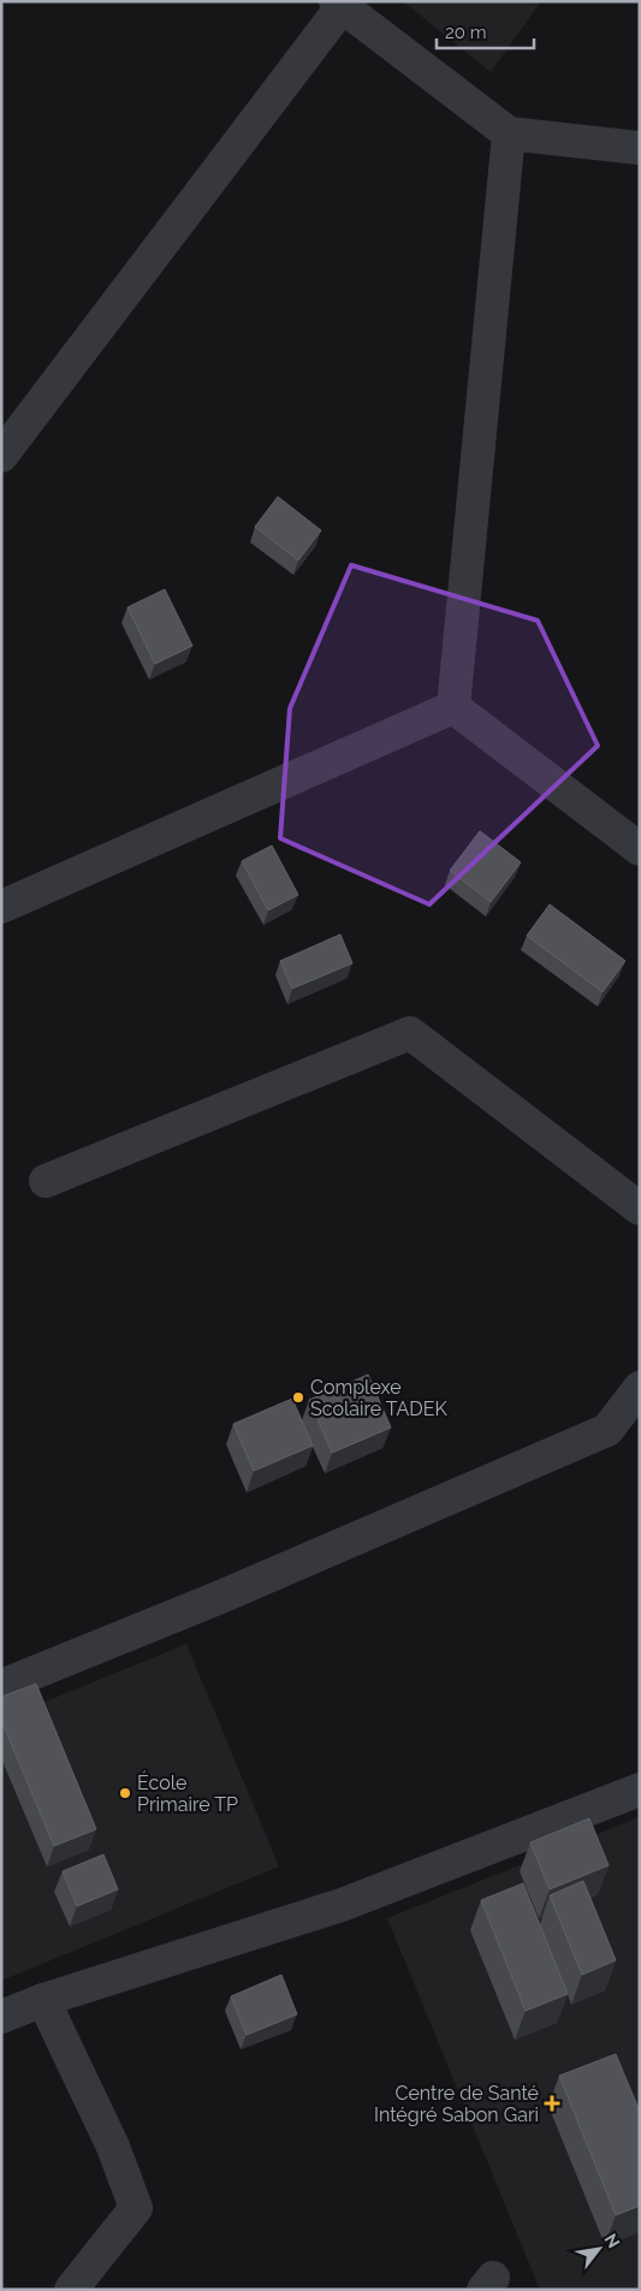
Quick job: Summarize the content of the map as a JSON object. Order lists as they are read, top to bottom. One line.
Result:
{"places":{"other":["Complexe Scolaire TADEK","École Primaire TP"],"health":["Centre de Santé Intégré Sabon Gari"]},"scale_bar":"20 m","north":"top right"}
